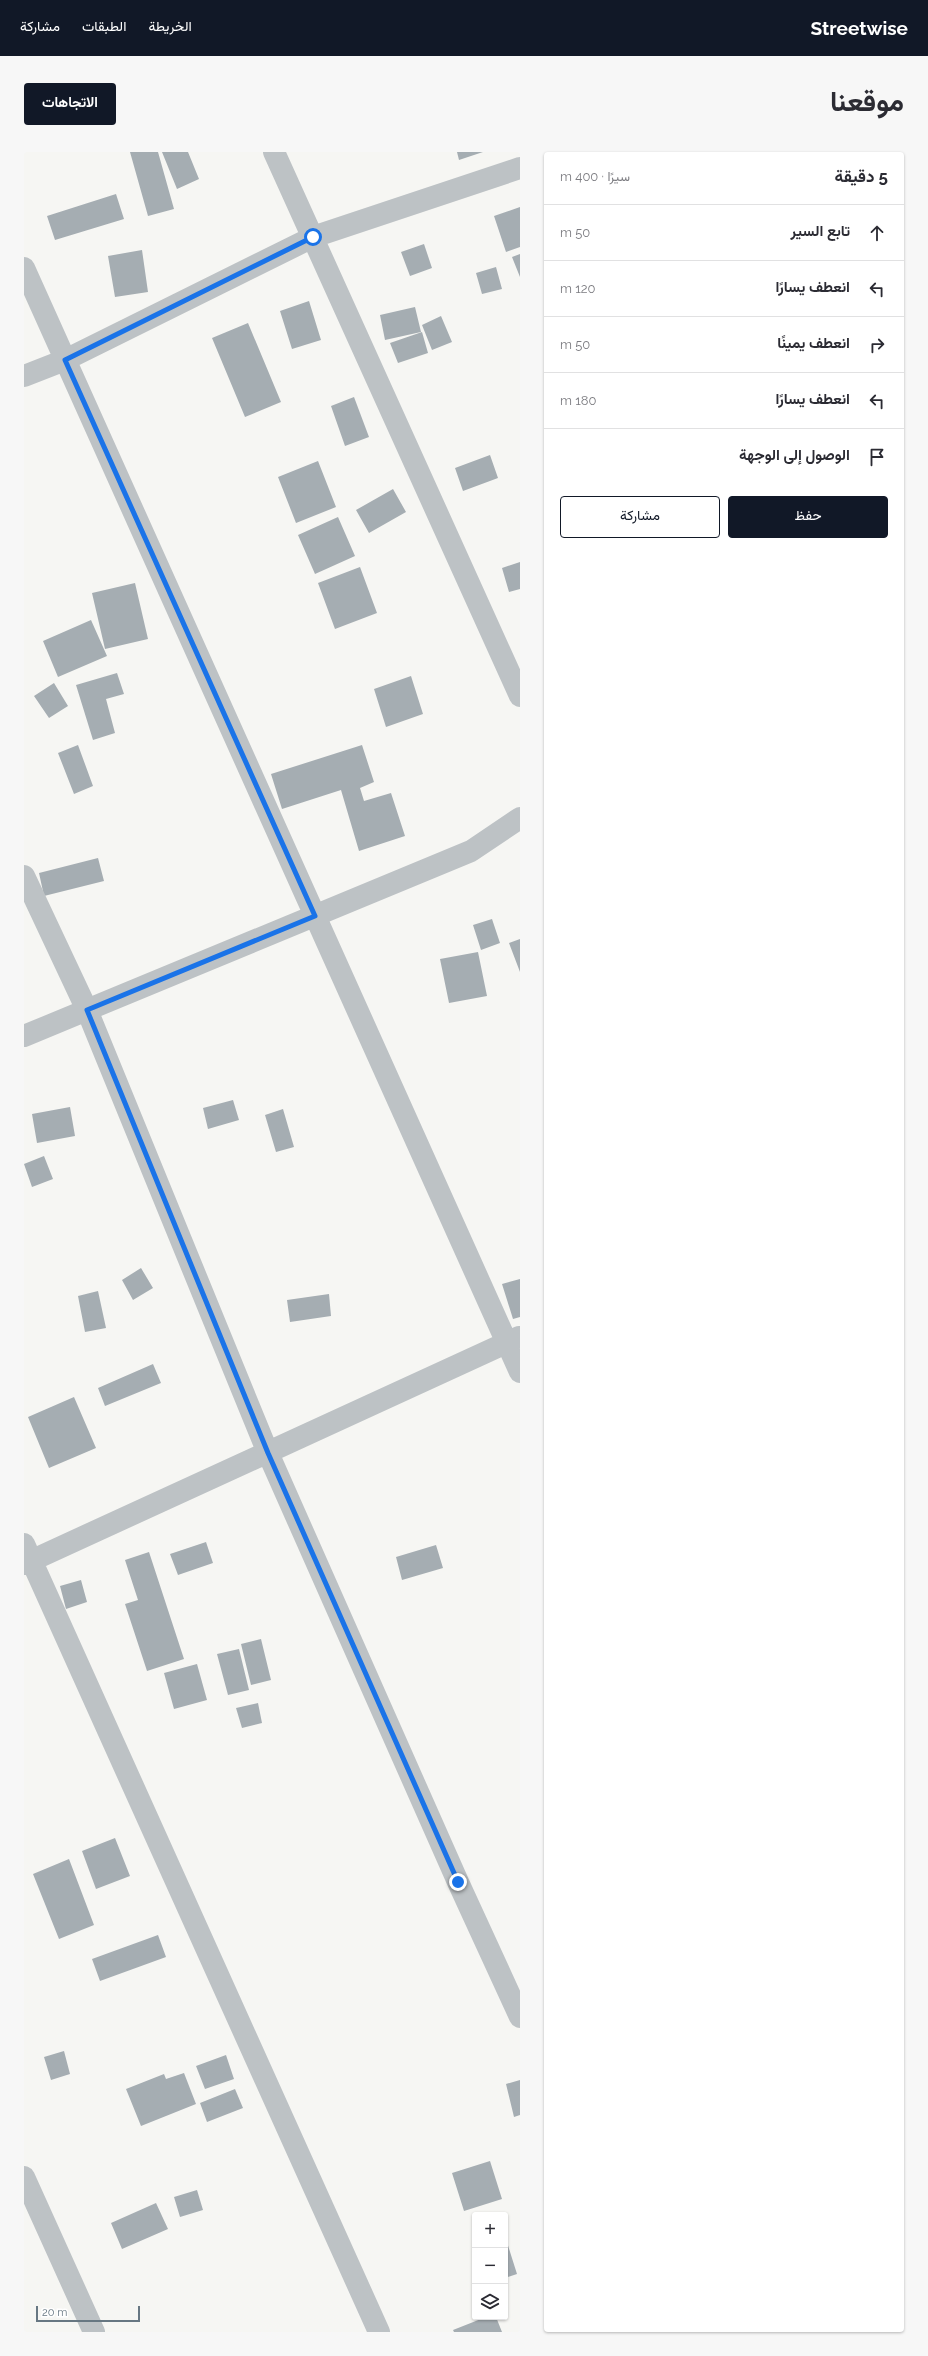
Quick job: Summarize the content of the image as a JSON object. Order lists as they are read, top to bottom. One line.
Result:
{"scale_bar":"20 m","page":{"header":"Streetwise","nav":["الخريطة","الطبقات","مشاركة"],"title":"موقعنا","buttons":["الاتجاهات",["حفظ","مشاركة"]],"heading":["5 دقيقة","سيرًا · 400 m"],"list":[["تابع السير","50 m"],["انعطف يسارًا","120 m"],["انعطف يمينًا","50 m"],["انعطف يسارًا","180 m"],"الوصول إلى الوجهة"],"map_buttons":["+","−"],"scale":"20 m"}}
